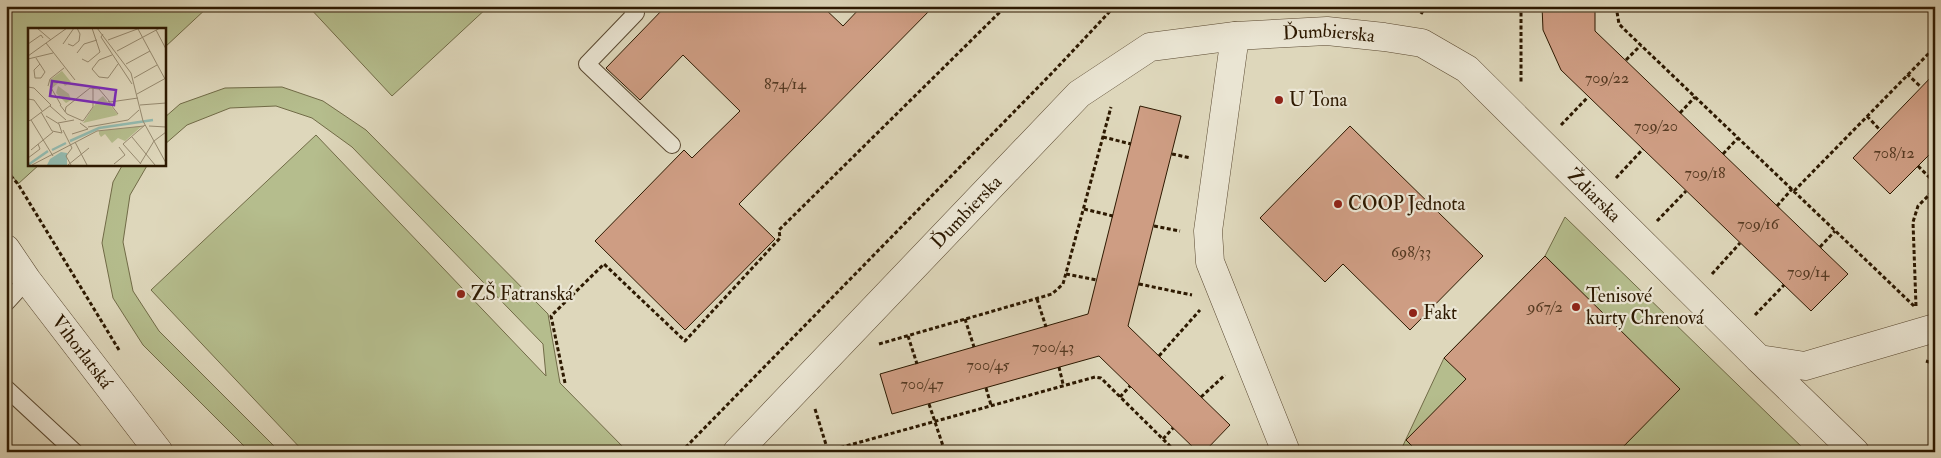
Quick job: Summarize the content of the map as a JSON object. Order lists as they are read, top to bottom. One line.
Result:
{"streets":{"street":["Ďumbierska","Ždiarska","Vihorlatská"]},"crossings":[["Ďumbierska","Ždiarska"]],"places":["U Tona","COOP Jednota","ZŠ Fatranská","Tenisové kurty Chrenová","Fakt"],"house_numbers":["709/22","874/14","709/20","708/12","709/18","709/16","698/33","709/14","967/2","700/43","700/45","700/47"]}
